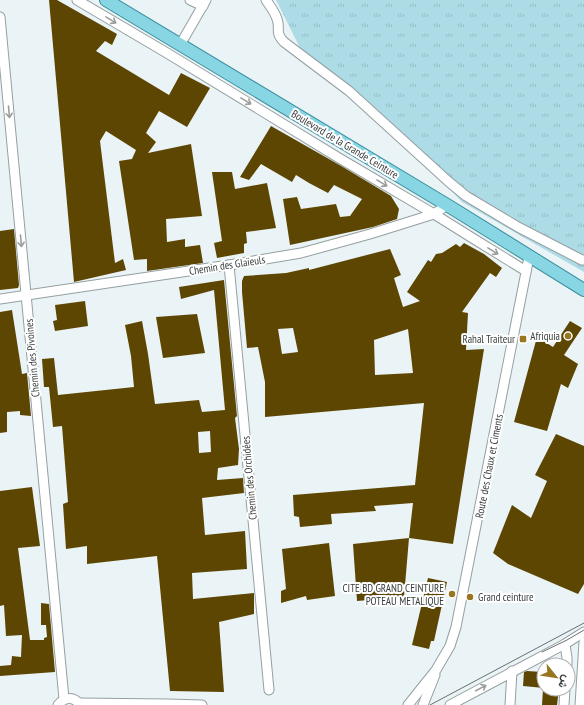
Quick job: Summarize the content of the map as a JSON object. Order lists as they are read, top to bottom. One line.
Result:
{"streets":{"main road":["Boulevard de la Grande Ceinture"],"street":["Chemin des Glaïeuls","Chemin des Pivoines","Route des Chaux et Ciments","Chemin des Orchidées"]},"crossings":[["Boulevard de la Grande Ceinture","Chemin des Glaïeuls"],["Boulevard de la Grande Ceinture","Route des Chaux et Ciments"],["Chemin des Glaïeuls","Chemin des Pivoines"],["Chemin des Glaïeuls","Chemin des Orchidées"]],"one_way":["Chemin des Pivoines"],"places":{"other":["Afriquia","CITE BD GRAND CEINTURE POTEAU METALIQUE","Grand ceinture"],"transit":["Rahal Traiteur"]},"north":"bottom right"}
